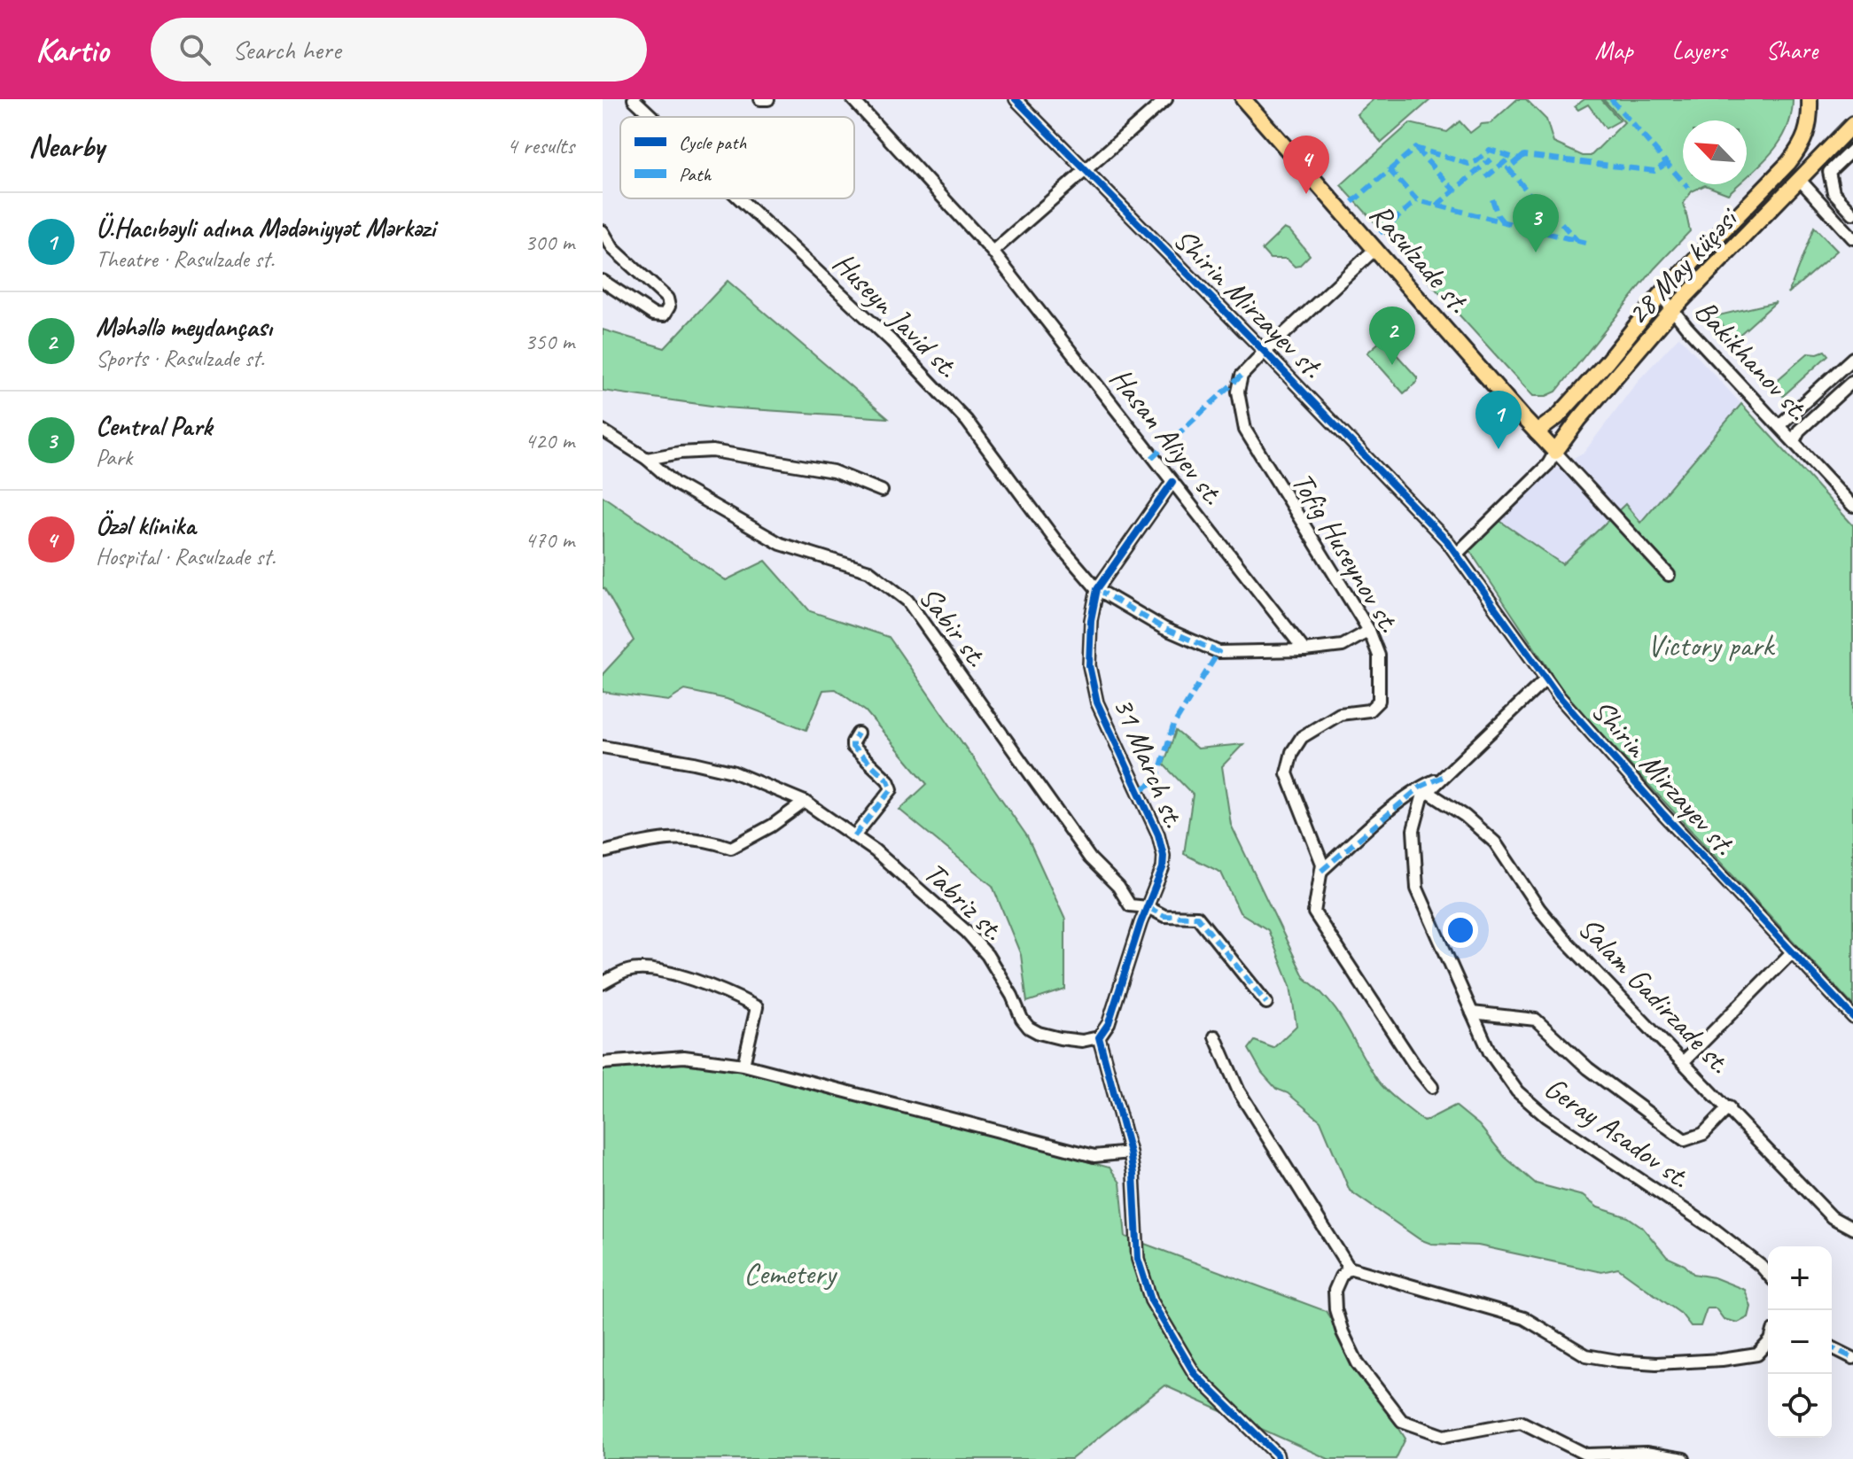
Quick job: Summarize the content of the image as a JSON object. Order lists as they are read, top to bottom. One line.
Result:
{"streets":{"main road":["Rasulzade st.","28 May küçəsi"],"street":["Shirin Mirzayev st.","Huseyn Javid st.","Bakikhanov st.","Hasan Aliyev st.","Tofig Huseynov st.","Sabir st.","31 March st.","Tabriz st.","Salam Gadirzade st.","Geray Asadov st."]},"crossings":[["Rasulzade st.","28 May küçəsi"],["28 May küçəsi","Bakikhanov st."],["Shirin Mirzayev st.","Tofig Huseynov st."],["Shirin Mirzayev st.","Geray Asadov st."],["Huseyn Javid st.","Hasan Aliyev st."],["Huseyn Javid st.","31 March st."],["Hasan Aliyev st.","31 March st."],["Sabir st.","31 March st."],["31 March st.","Tabriz st."],["Salam Gadirzade st.","Geray Asadov st."]],"parks":["Victory park","Cemetery"],"legend":["Cycle path","Path"],"north":"top left","page":{"header":"Kartio","search":"Search here","nav":["Map","Layers","Share"],"heading":["Nearby","4 results"],"pins":["4","3","2","1"],"list":[{"mark":"1","name":"Ü.Hacıbəyli adına Mədəniyyət Mərkəzi","note":"Theatre · Rasulzade st.","value":"300 m"},{"mark":"2","name":"Məhəllə meydançası","note":"Sports · Rasulzade st.","value":"350 m"},{"mark":"3","name":"Central Park","note":"Park","value":"420 m"},{"mark":"4","name":"Özəl klinika","note":"Hospital · Rasulzade st.","value":"470 m"}],"map_buttons":["+","−"]}}
